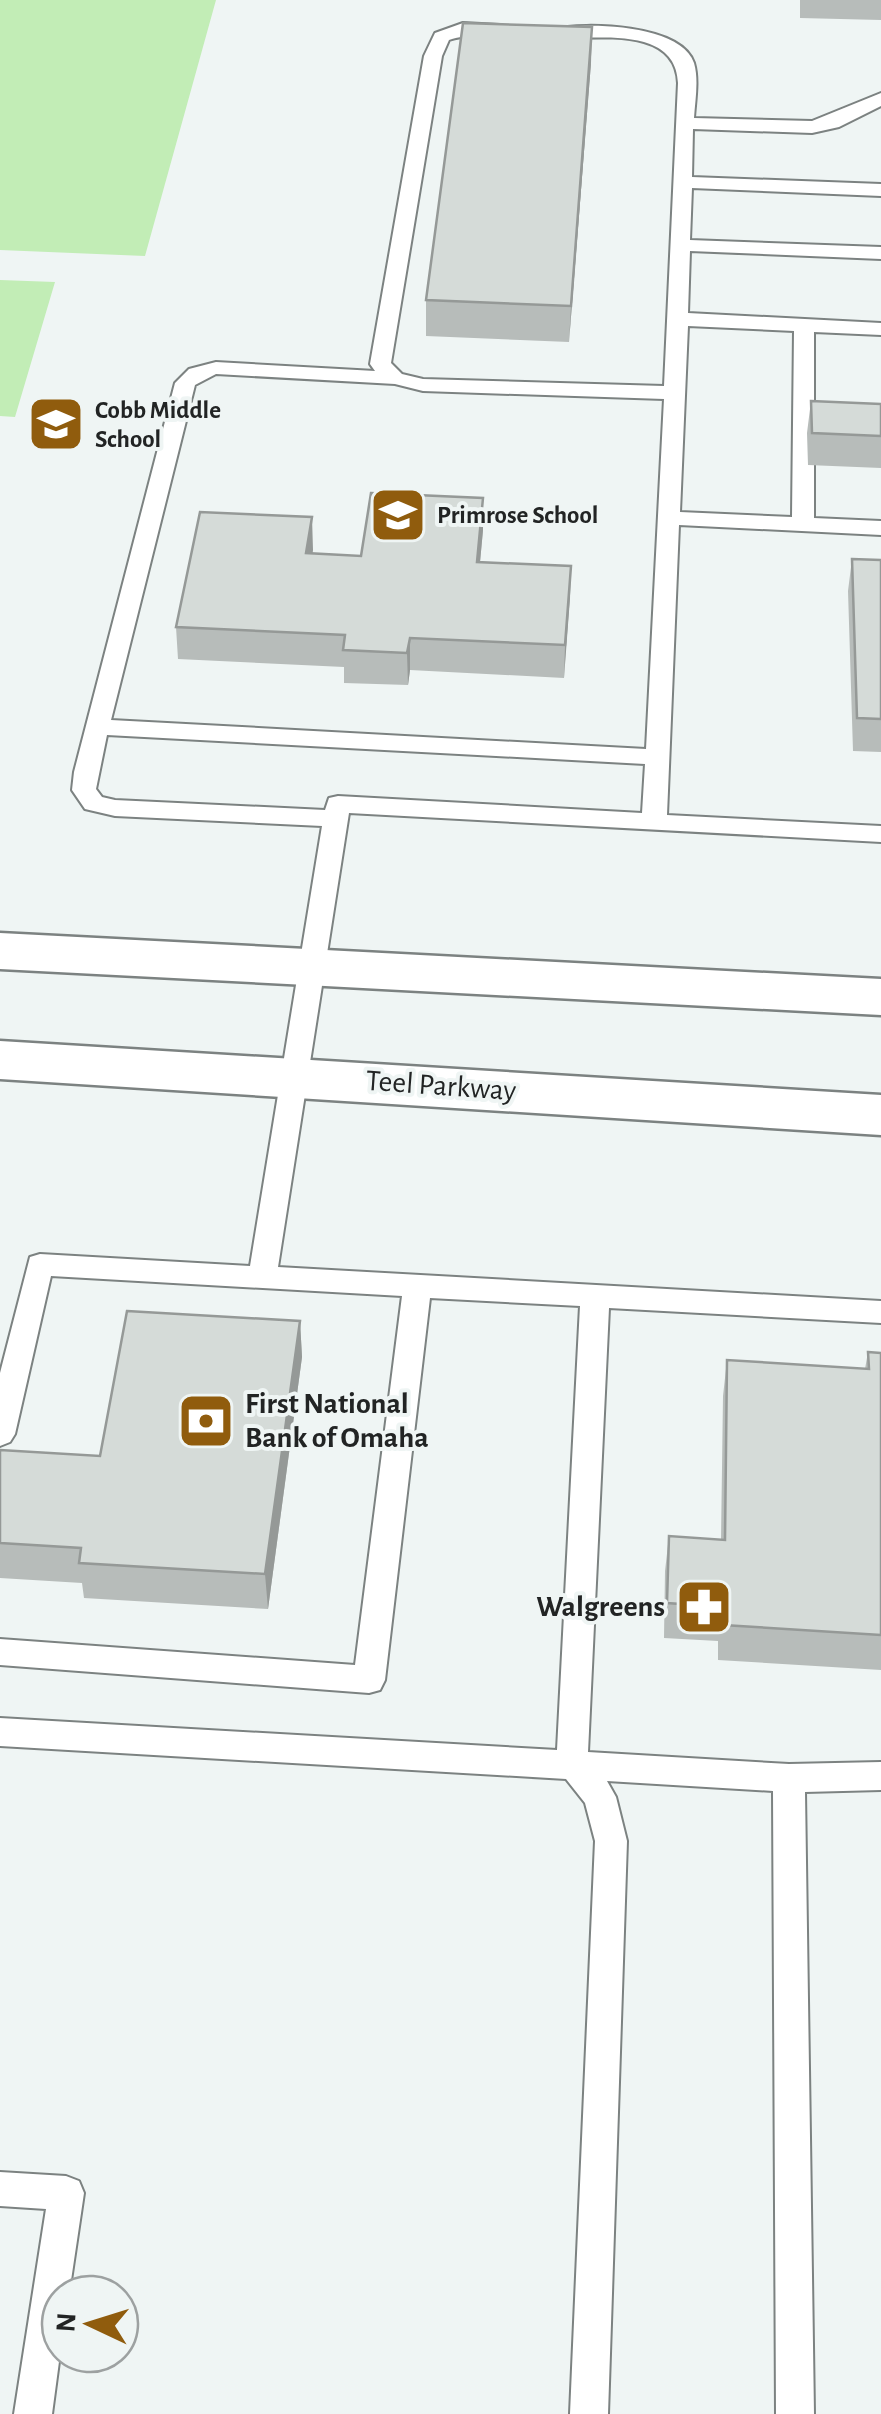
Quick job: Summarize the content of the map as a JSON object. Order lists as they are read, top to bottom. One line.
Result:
{"streets":{"main road":["Teel Parkway"]},"places":{"school or university":["Cobb Middle School","Primrose School"],"bank":["First National Bank of Omaha"],"pharmacy":["Walgreens"]},"north":"left"}
